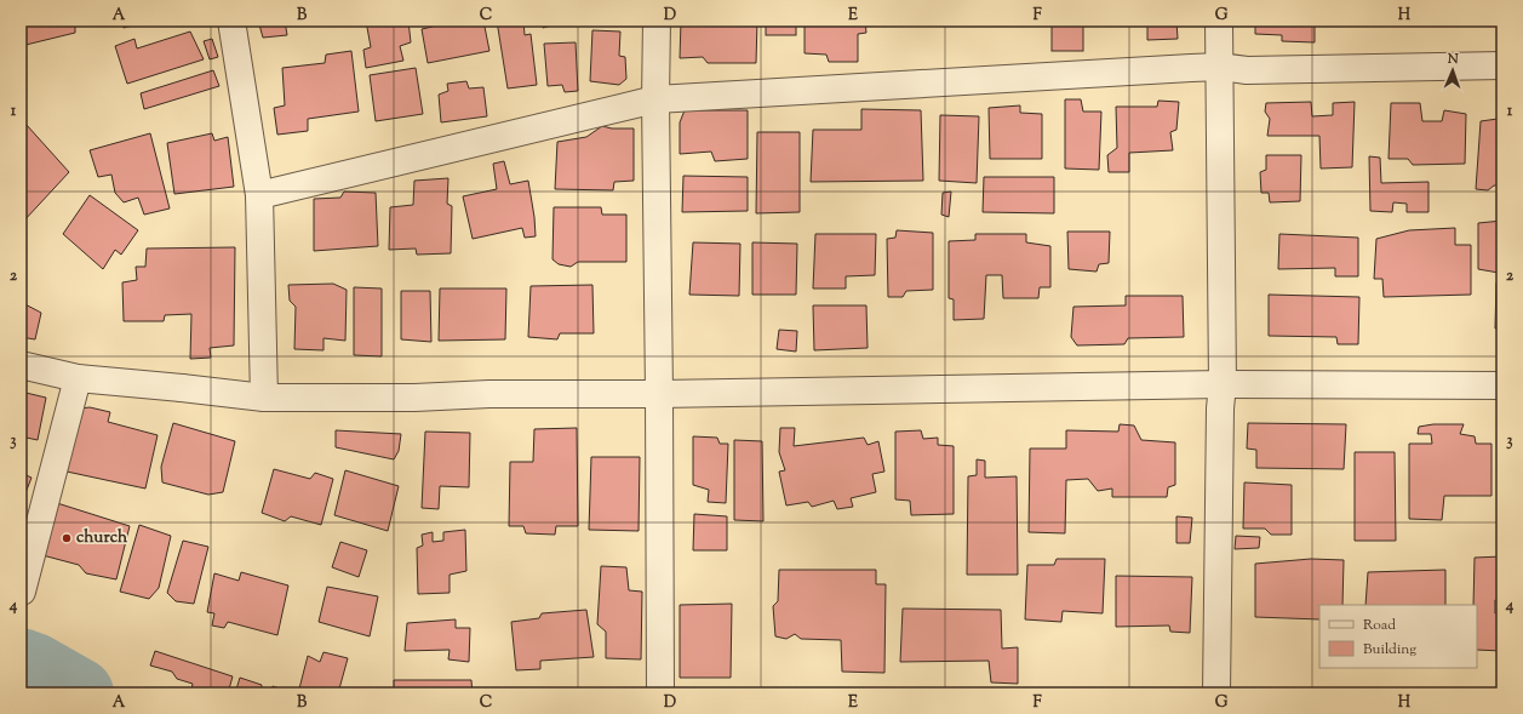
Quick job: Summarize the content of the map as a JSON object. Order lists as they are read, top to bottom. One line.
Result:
{"places":["church"],"legend":["Road","Building"],"north":"top","grid":{"columns":["A","B","C","D","E","F","G","H"],"rows":["1","2","3","4"]}}
